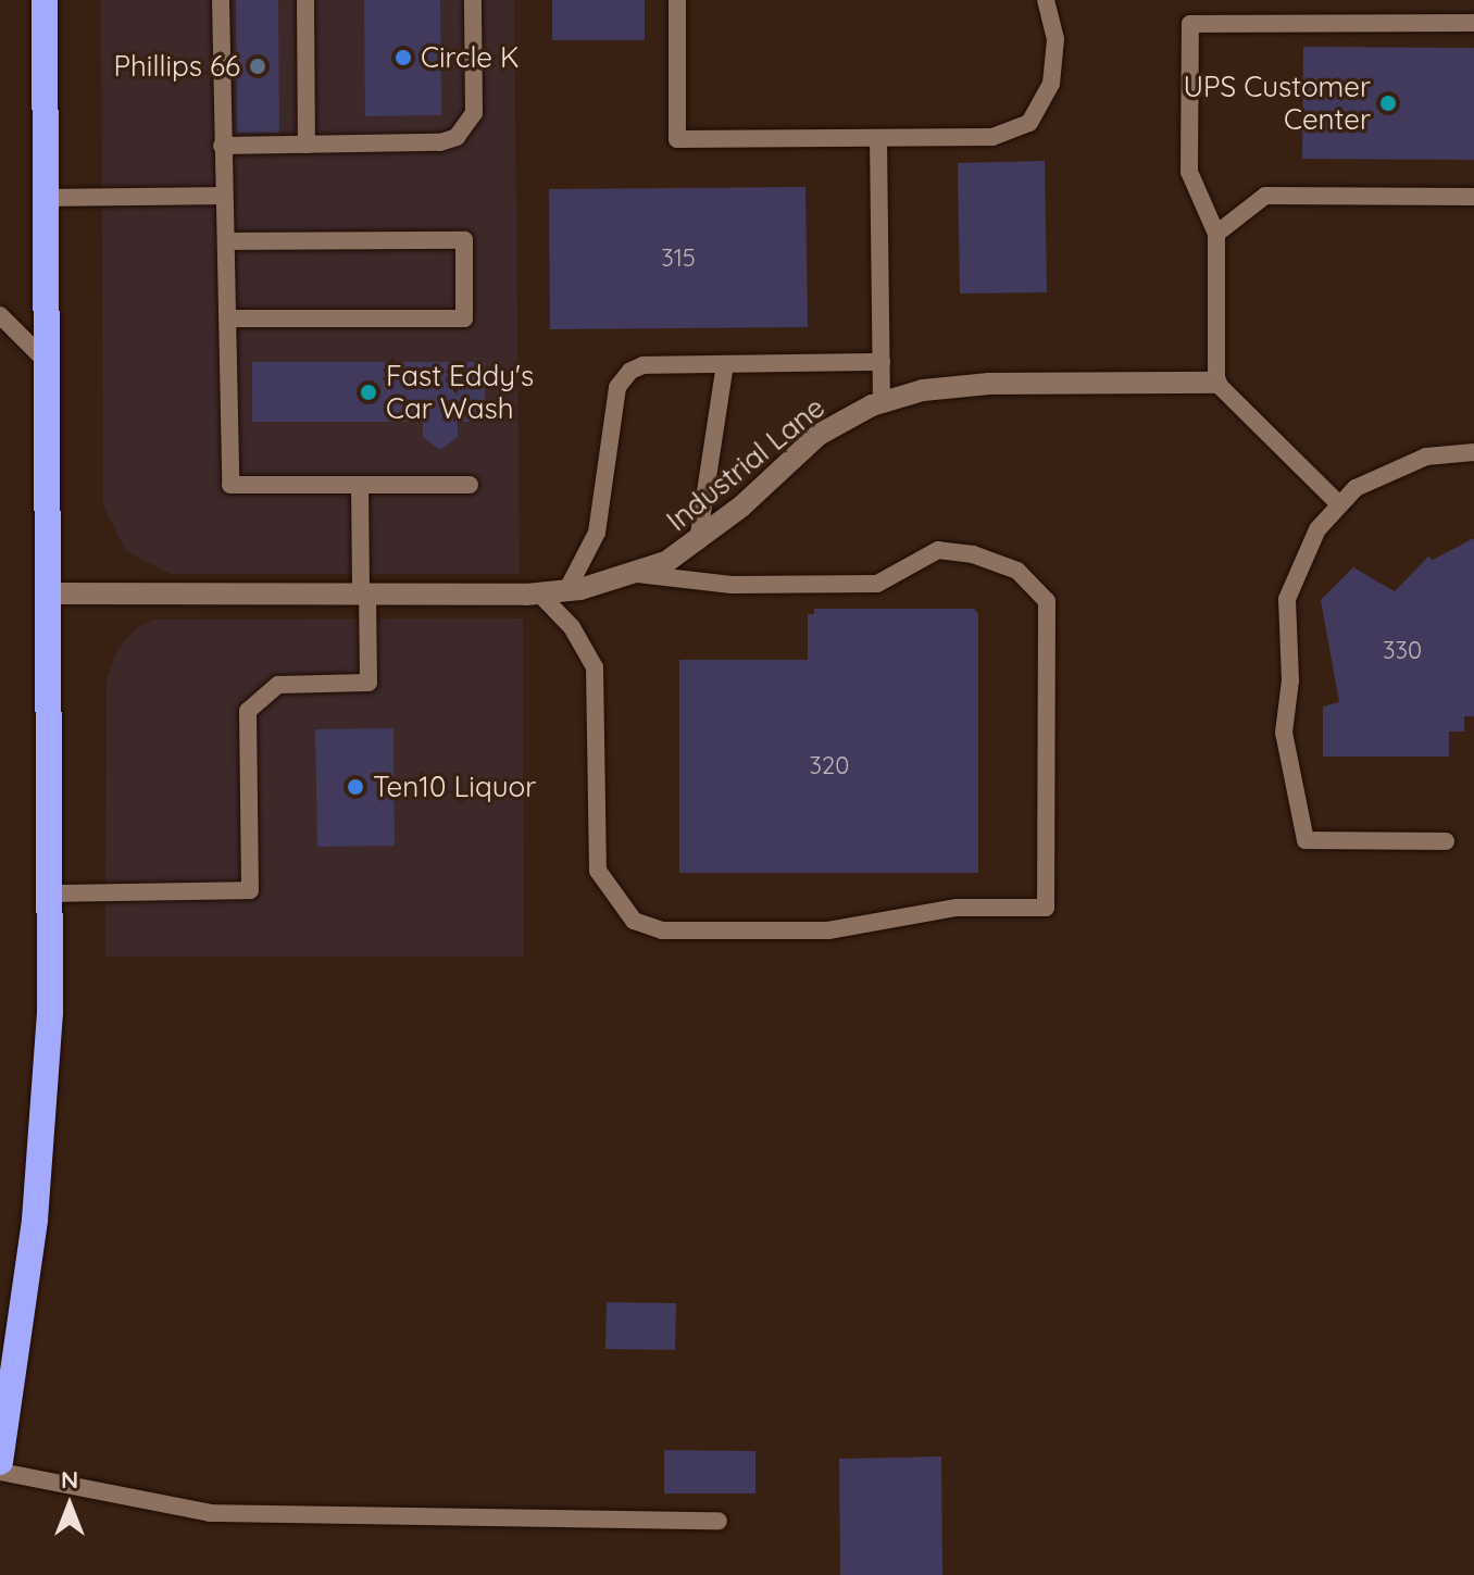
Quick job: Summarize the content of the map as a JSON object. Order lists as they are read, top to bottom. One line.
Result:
{"streets":{"street":["Industrial Lane"]},"places":["Circle K","Phillips 66","UPS Customer Center","Fast Eddy's Car Wash","Ten10 Liquor"],"house_numbers":["315","330","320"],"north":"top"}
